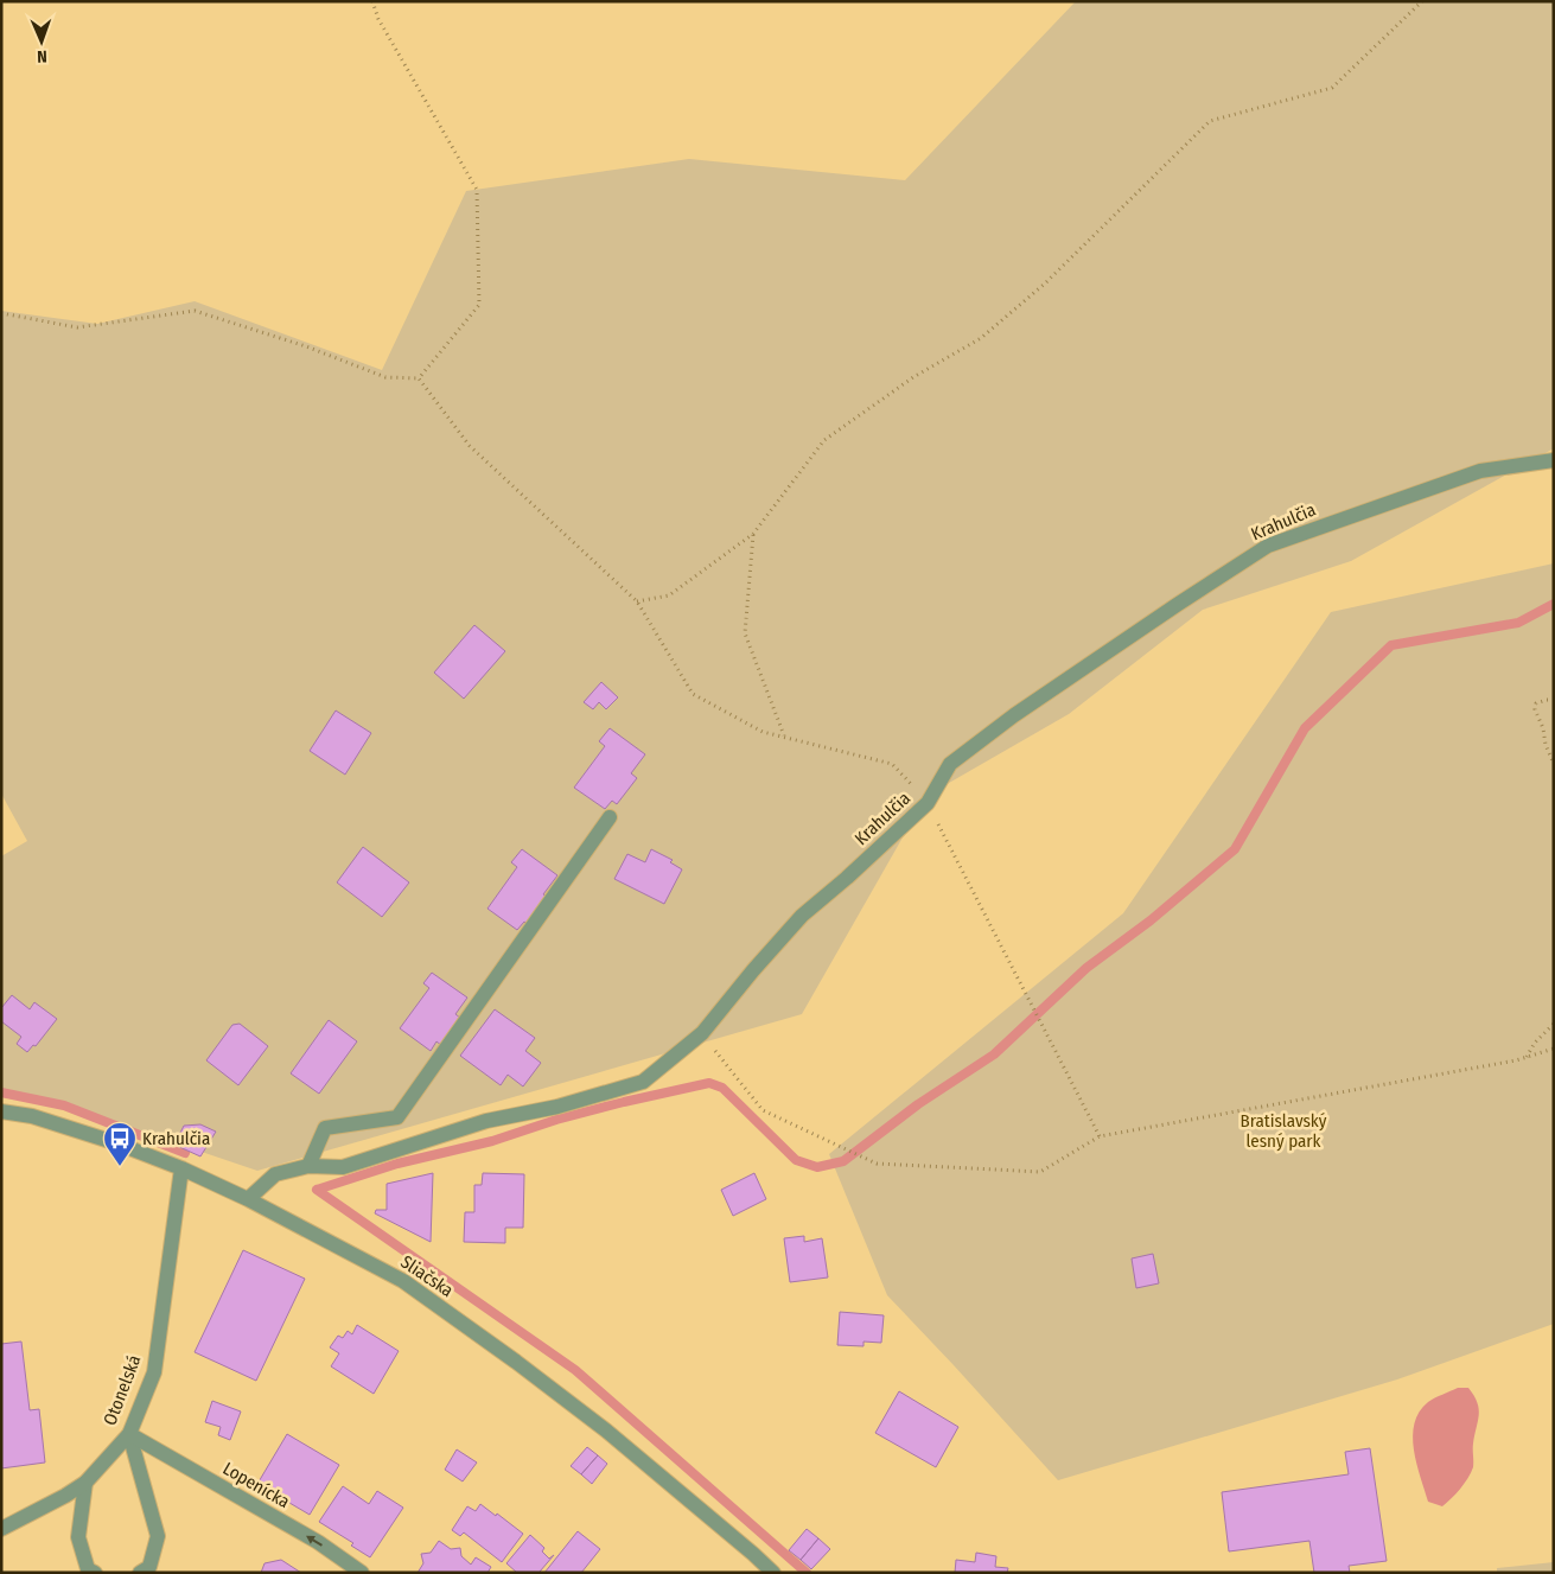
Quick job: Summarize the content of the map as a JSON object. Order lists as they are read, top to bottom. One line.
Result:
{"streets":{"street":["Krahulčia","Sliačska","Otonelská","Lopenícka"]},"crossings":[["Krahulčia","Sliačska"],["Sliačska","Otonelská"],["Otonelská","Lopenícka"]],"one_way":["Lopenícka"],"parks":["Bratislavský lesný park"],"places":{"bus stop":["Krahulčia"]},"north":"bottom"}
